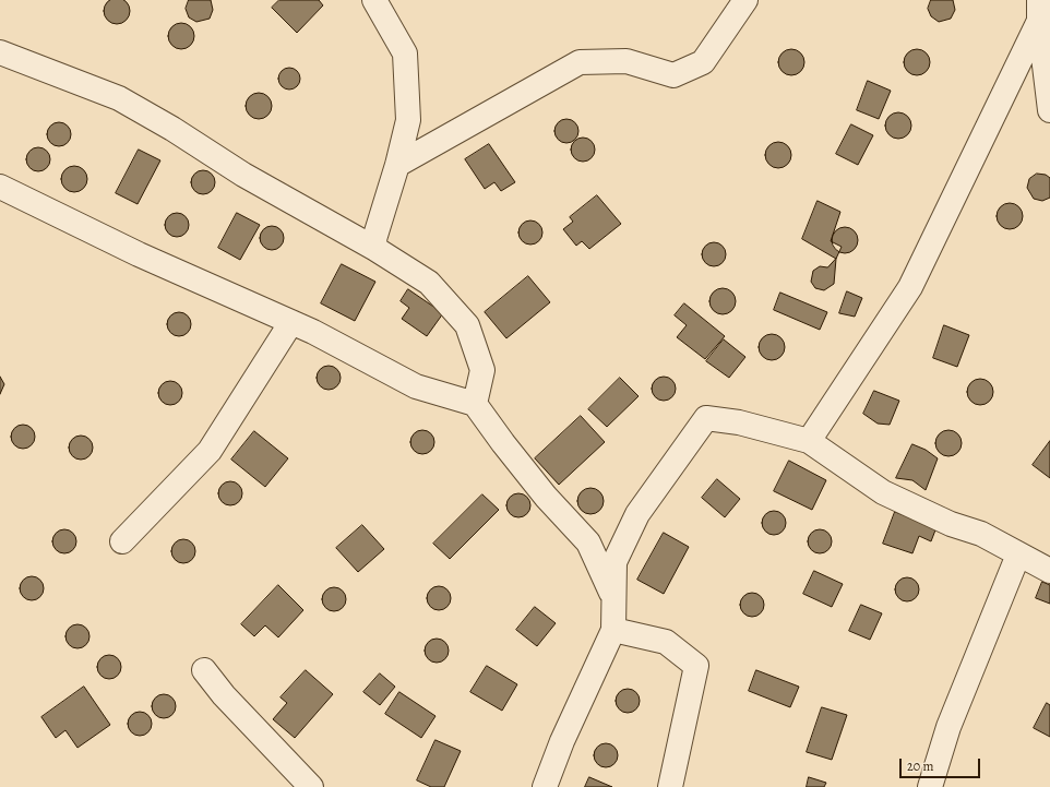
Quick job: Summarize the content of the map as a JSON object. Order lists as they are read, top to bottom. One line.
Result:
{"scale_bar":"20 m"}
